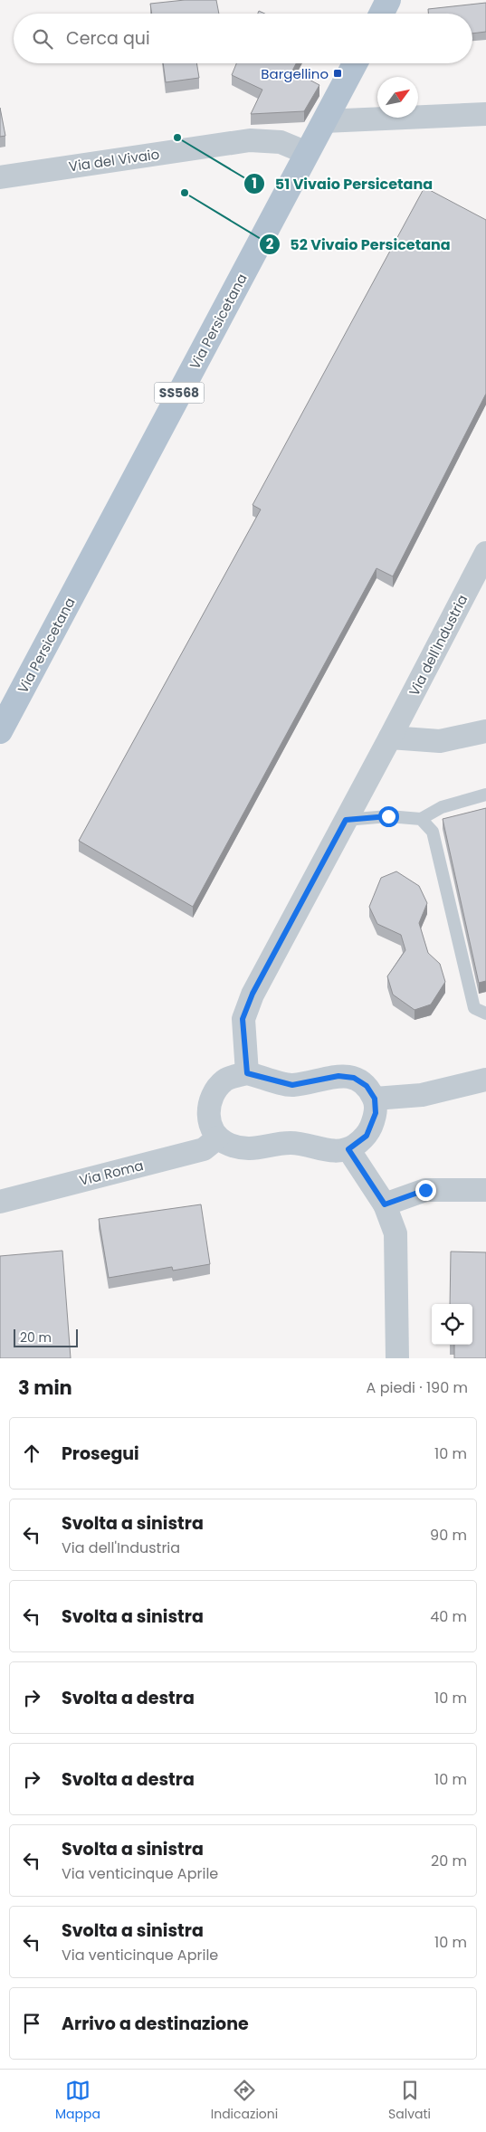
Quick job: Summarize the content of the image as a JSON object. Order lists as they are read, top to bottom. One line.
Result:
{"streets":{"main road":["Via Persicetana","SS568"],"street":["Via del Vivaio","Via dell'Industria","Via Roma"]},"crossings":[["Via del Vivaio","Via Persicetana"]],"places":{"transit":["Bargellino"],"other":["51 Vivaio Persicetana","52 Vivaio Persicetana"]},"scale_bar":"20 m","north":"top right","page":{"search":"Cerca qui","scale":"20 m","heading":["3 min","A piedi · 190 m"],"list":[["Prosegui","10 m"],["Svolta a sinistra","Via dell'Industria","90 m"],["Svolta a sinistra","40 m"],["Svolta a destra","10 m"],["Svolta a destra","10 m"],["Svolta a sinistra","Via venticinque Aprile","20 m"],["Svolta a sinistra","Via venticinque Aprile","10 m"],"Arrivo a destinazione"],"nav":["Mappa","Indicazioni","Salvati"]}}
